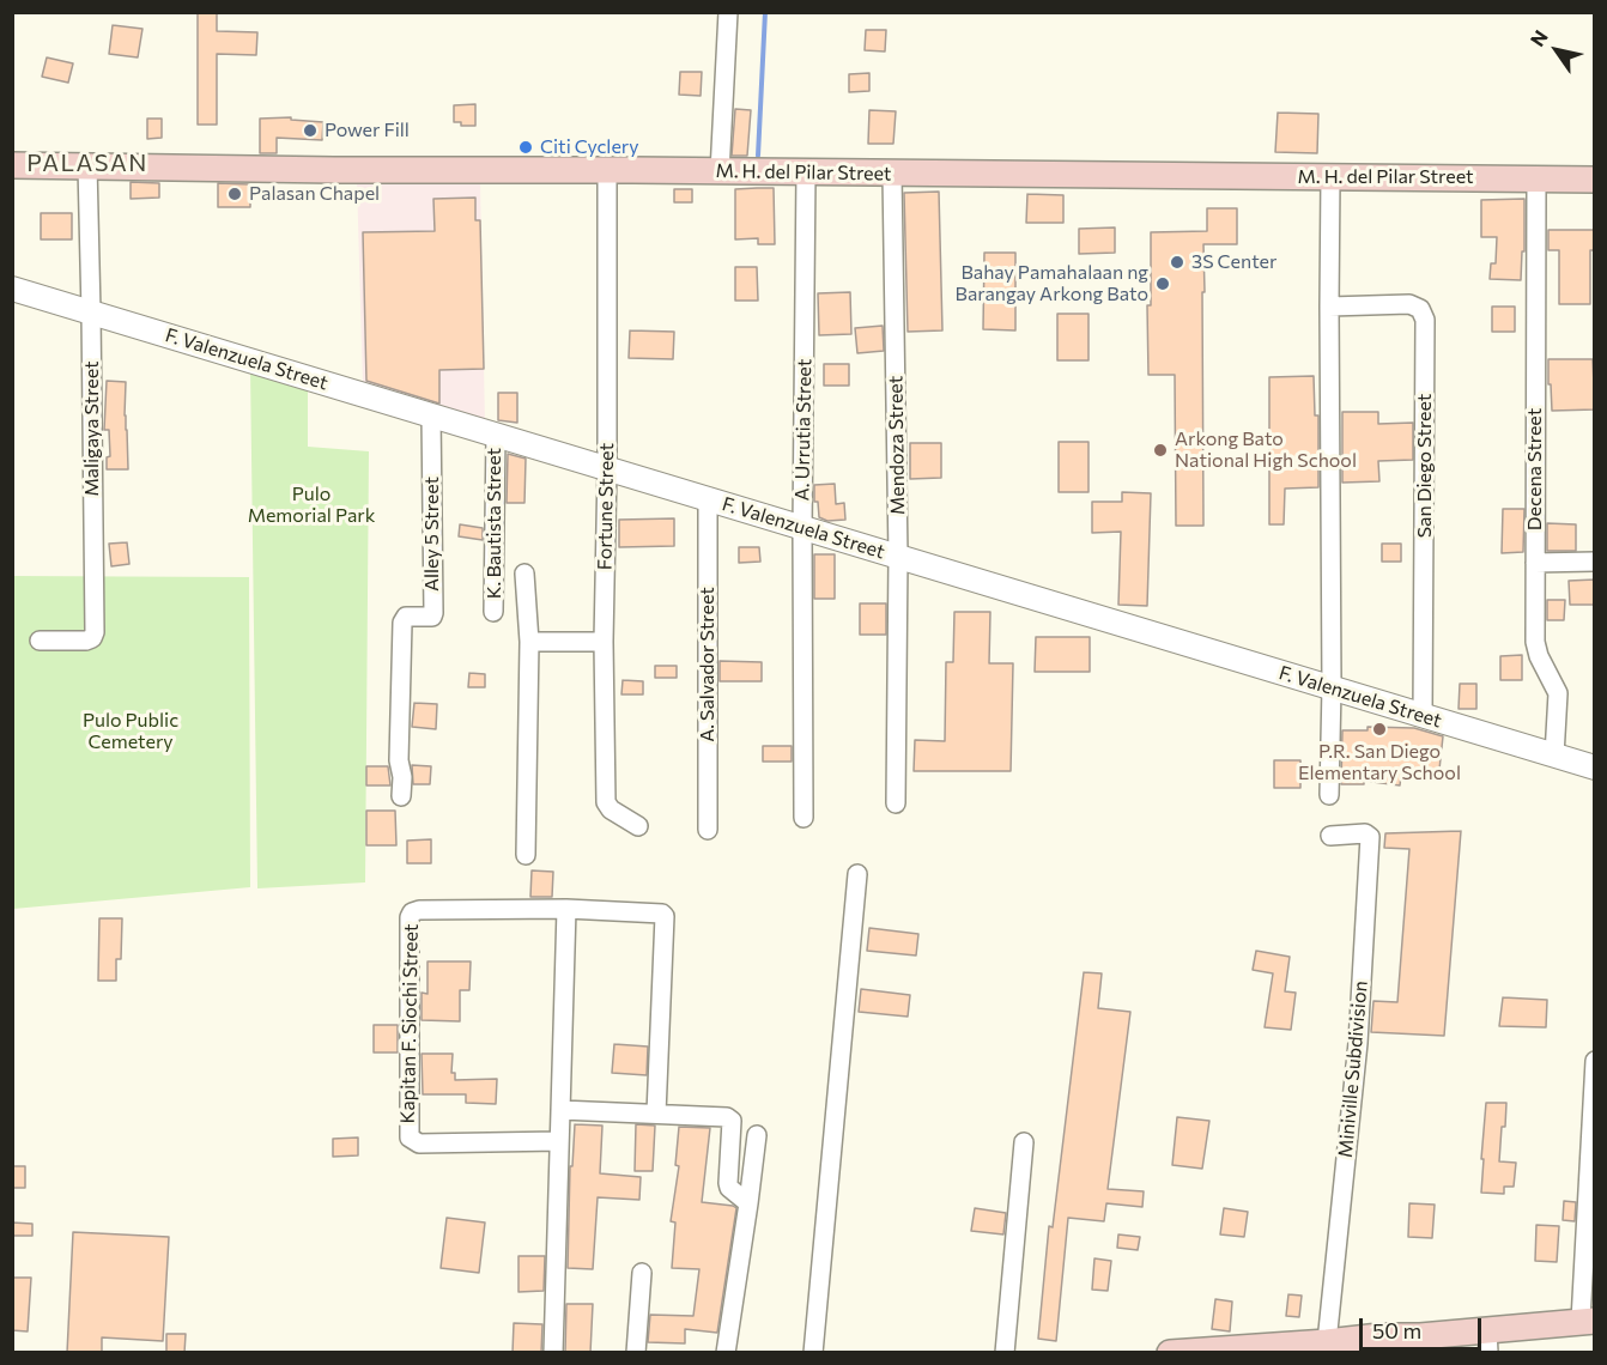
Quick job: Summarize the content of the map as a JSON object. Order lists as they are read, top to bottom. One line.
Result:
{"streets":{"main road":["M. H. del Pilar Street"],"street":["F. Valenzuela Street","Maligaya Street","A. Urrutia Street","Mendoza Street","San Diego Street","Decena Street","Fortune Street","K. Bautista Street","Alley 5 Street","A. Salvador Street","Kapitan F. Siochi Street","Miniville Subdivision"]},"crossings":[["M. H. del Pilar Street","Maligaya Street"],["M. H. del Pilar Street","A. Urrutia Street"],["M. H. del Pilar Street","Mendoza Street"],["M. H. del Pilar Street","Decena Street"],["M. H. del Pilar Street","Fortune Street"],["F. Valenzuela Street","Maligaya Street"],["F. Valenzuela Street","A. Urrutia Street"],["F. Valenzuela Street","Mendoza Street"],["F. Valenzuela Street","San Diego Street"],["F. Valenzuela Street","Decena Street"],["F. Valenzuela Street","Fortune Street"],["F. Valenzuela Street","K. Bautista Street"],["F. Valenzuela Street","Alley 5 Street"],["F. Valenzuela Street","A. Salvador Street"]],"districts":["PALASAN"],"parks":["Pulo Memorial Park","Pulo Public Cemetery"],"places":["Power Fill","Citi Cyclery","Palasan Chapel","3S Center","Bahay Pamahalaan ng Barangay Arkong Bato","Arkong Bato National High School","P.R. San Diego Elementary School"],"scale_bar":"50 m","north":"top left"}
